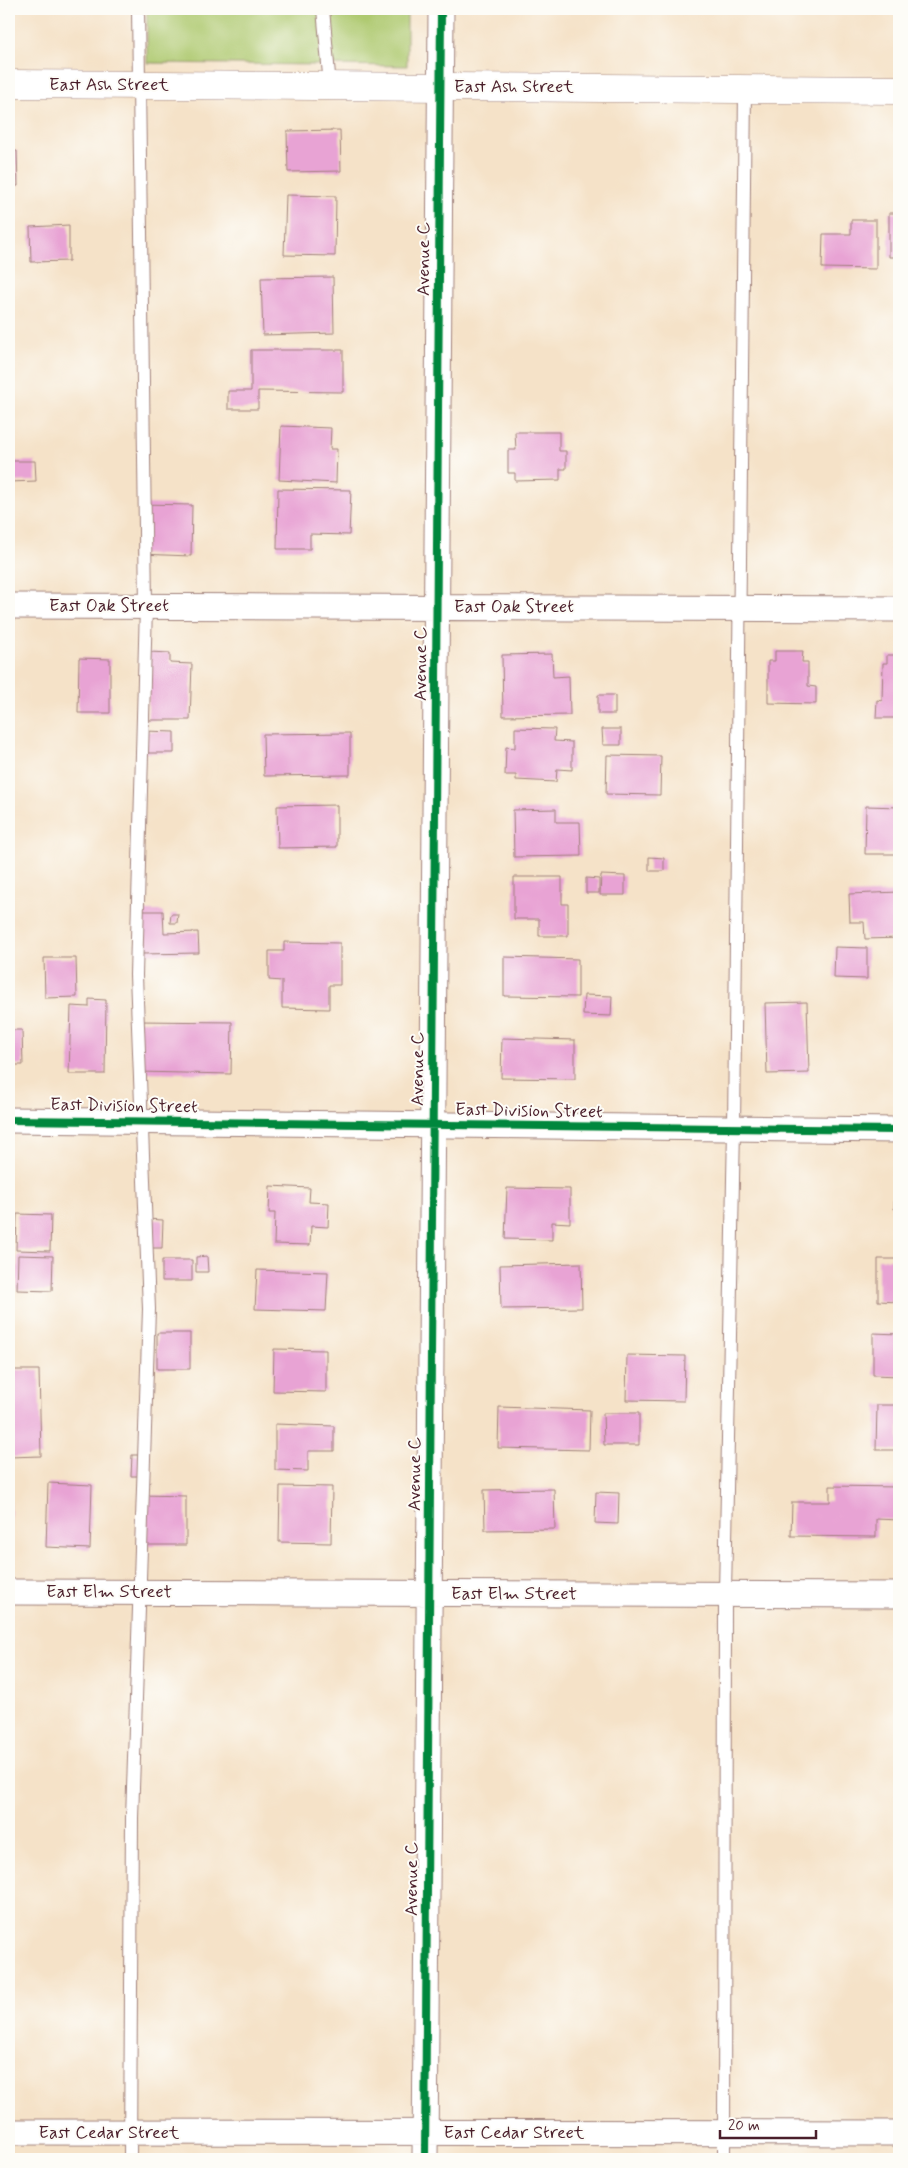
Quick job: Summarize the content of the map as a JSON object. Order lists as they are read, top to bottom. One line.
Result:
{"streets":{"street":["East Ash Street","Avenue C","East Oak Street","East Division Street","East Elm Street","East Cedar Street"]},"crossings":[["East Ash Street","Avenue C"],["Avenue C","East Oak Street"],["Avenue C","East Division Street"],["Avenue C","East Elm Street"],["Avenue C","East Cedar Street"]],"scale_bar":"20 m"}
